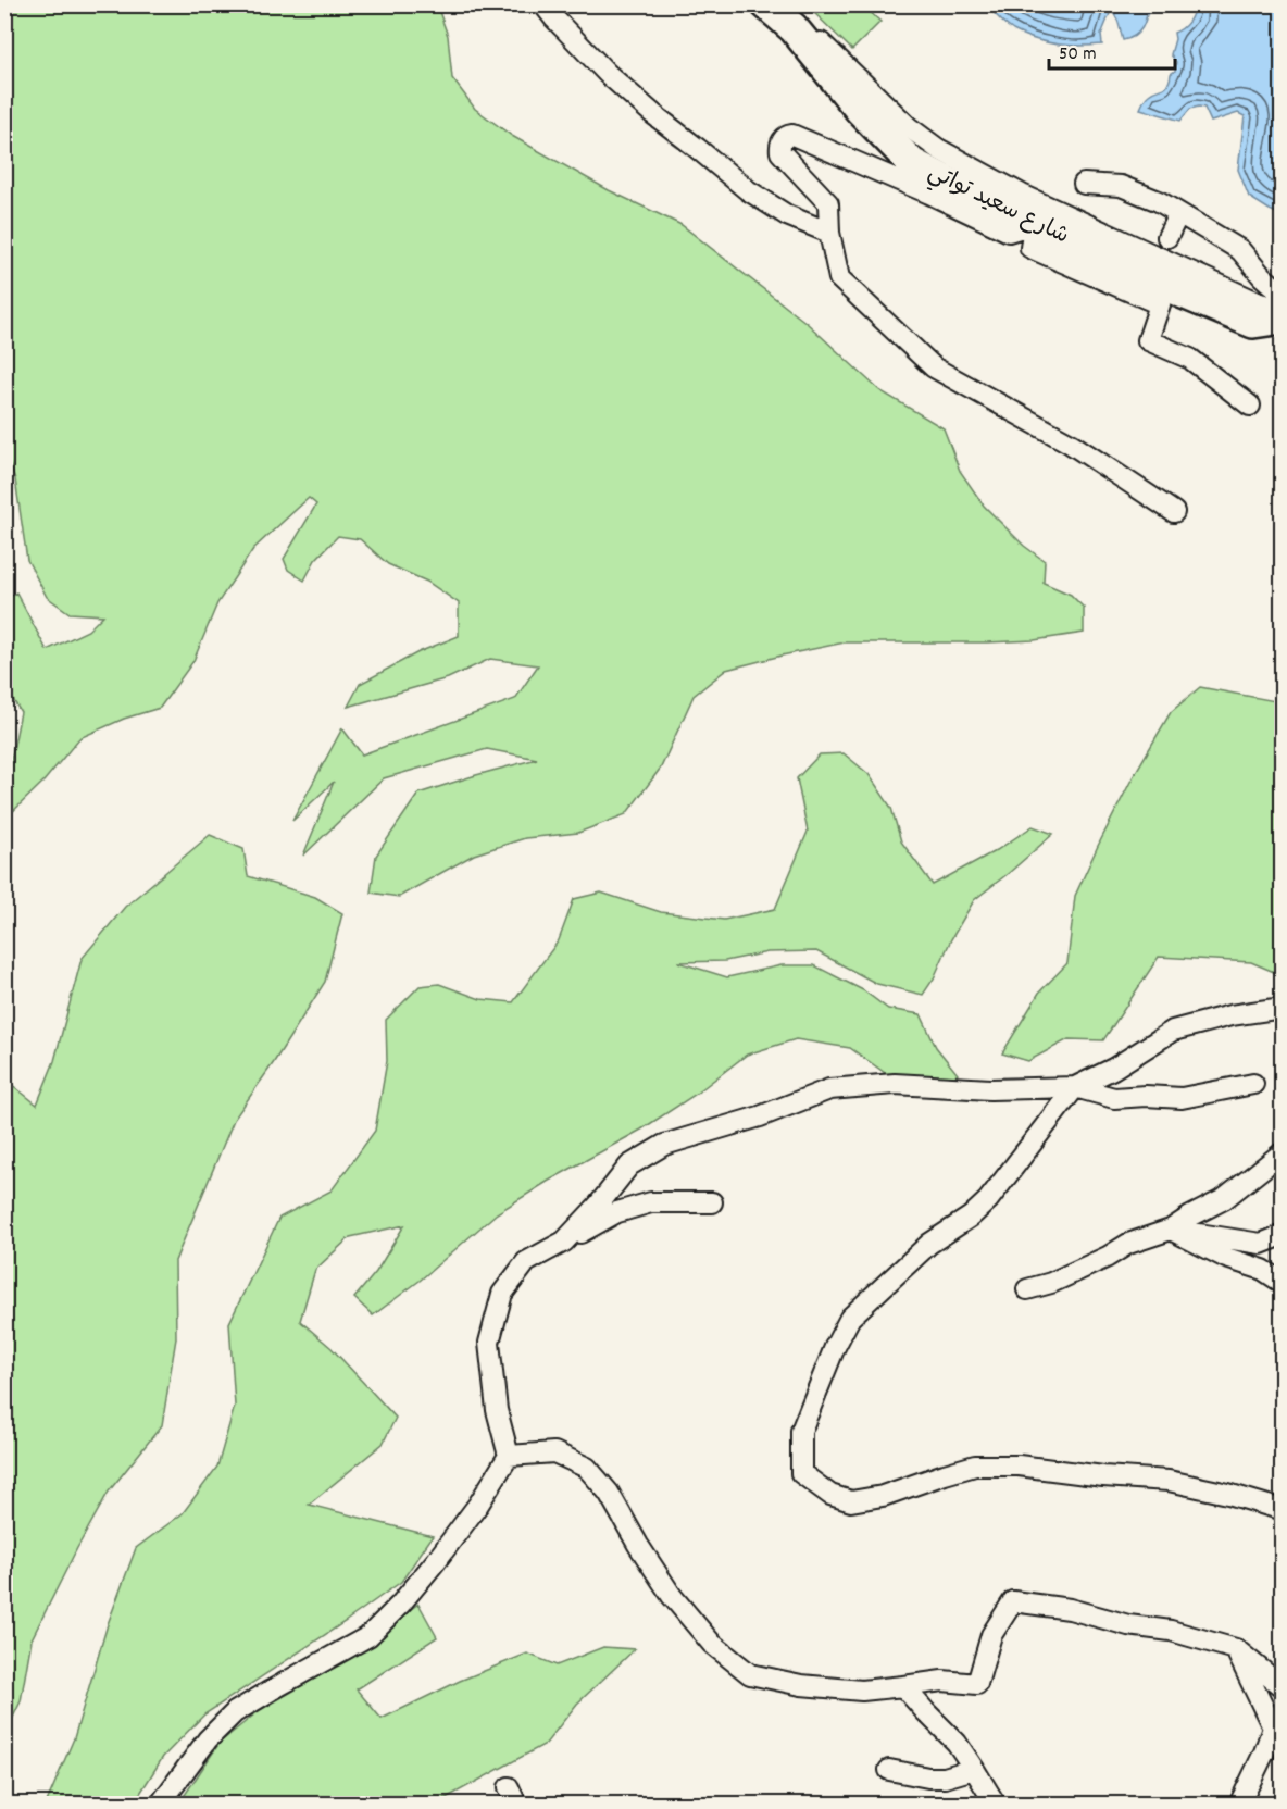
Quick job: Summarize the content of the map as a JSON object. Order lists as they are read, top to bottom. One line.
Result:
{"streets":{"main road":["شارع سعيد تواتي"]},"scale_bar":"50 m"}
